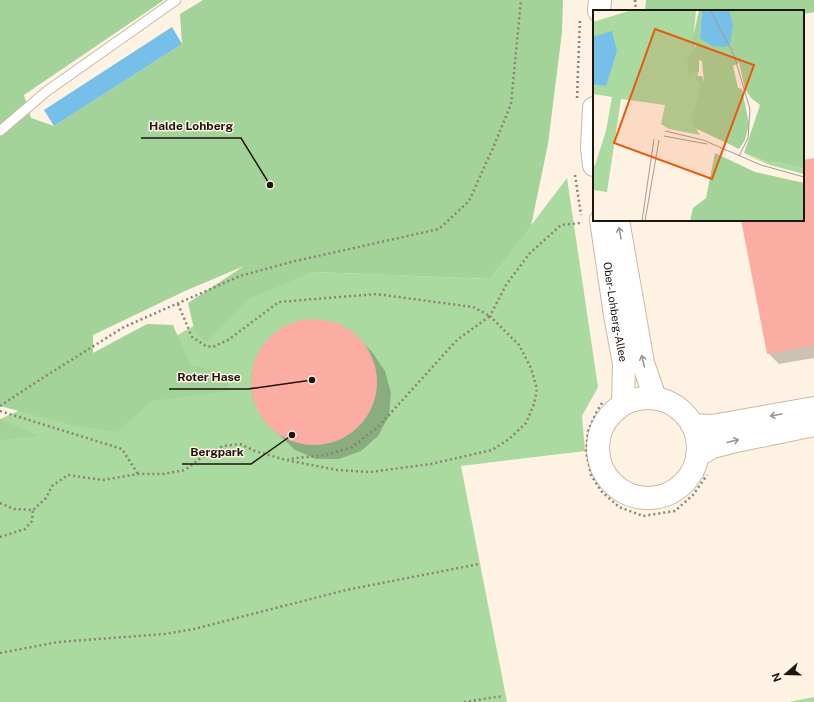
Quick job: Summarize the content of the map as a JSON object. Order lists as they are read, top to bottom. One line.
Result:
{"streets":{"street":["Ober-Lohberg-Allee"]},"places":["Halde Lohberg","Roter Hase","Bergpark"],"north":"left"}
